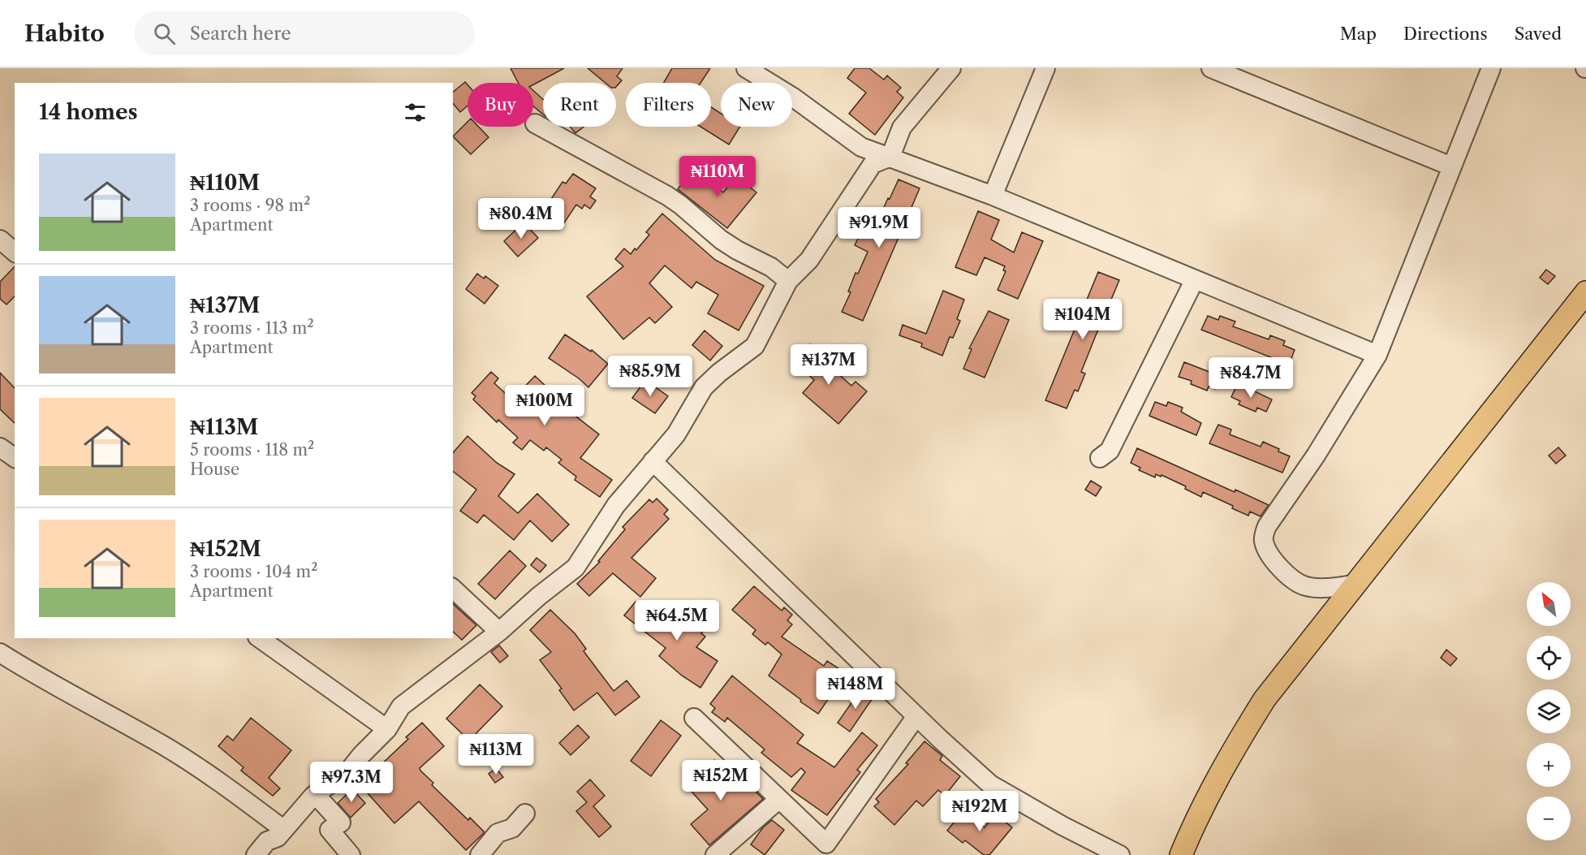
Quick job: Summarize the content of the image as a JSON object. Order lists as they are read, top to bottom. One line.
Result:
{"north":"top left","page":{"header":"Habito","search":"Search here","nav":["Map","Directions","Saved"],"chip":["Buy","Rent","Filters","New"],"heading":"14 homes","list":[{"name":"₦110M","note":"3 rooms · 98 m² · Apartment"},{"name":"₦137M","note":"3 rooms · 113 m² · Apartment"},{"name":"₦113M","note":"5 rooms · 118 m² · House"},{"name":"₦152M","note":"3 rooms · 104 m² · Apartment"}],"price":["₦110M","₦80.4M","₦91.9M","₦104M","₦137M","₦85.9M","₦84.7M","₦100M","₦64.5M","₦148M","₦113M","₦152M","₦97.3M","₦192M"],"map_buttons":["+","−"]}}
